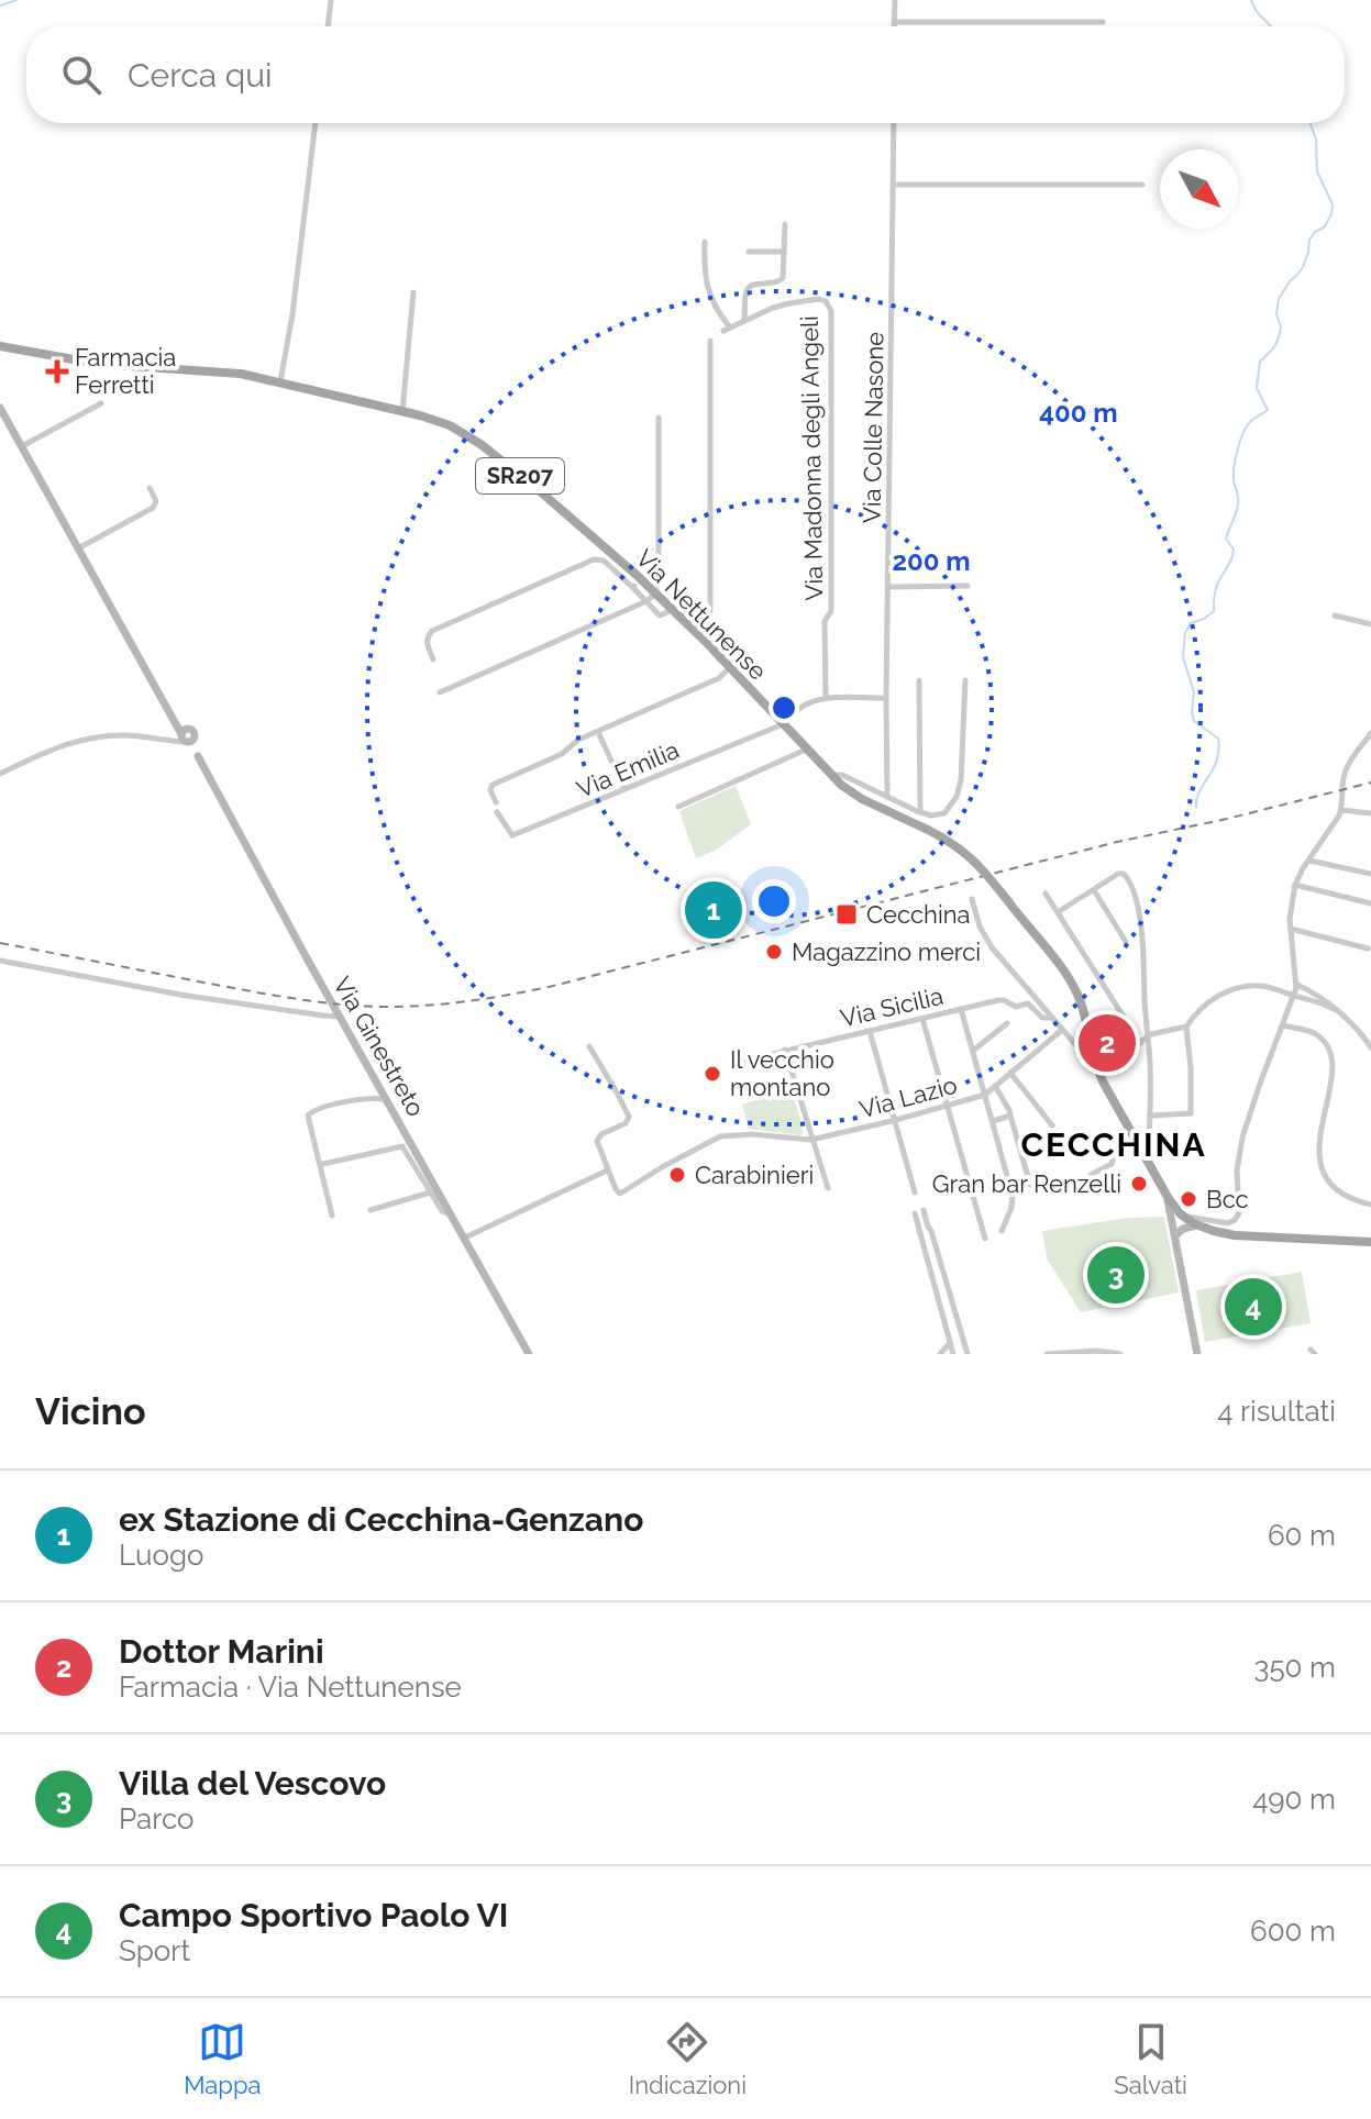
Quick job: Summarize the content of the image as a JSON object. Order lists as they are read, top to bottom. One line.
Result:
{"streets":{"main road":["SR207","Via Nettunense"],"street":["Via Colle Nasone","Via Madonna degli Angeli","Via Emilia","Via Sicilia","Via Ginestreto","Via Lazio"]},"crossings":[["Via Nettunense","Via Emilia"]],"districts":["CECCHINA"],"places":{"health":["Farmacia Ferretti"],"transit":["Cecchina"],"other":["Magazzino merci","Il vecchio montano","Carabinieri","Gran bar Renzelli","Bcc"]},"north":"bottom right","page":{"search":"Cerca qui","pins":["1","2","3","4"],"heading":["Vicino","4 risultati"],"list":[{"mark":"1","name":"ex Stazione di Cecchina-Genzano","note":"Luogo","value":"60 m"},{"mark":"2","name":"Dottor Marini","note":"Farmacia · Via Nettunense","value":"350 m"},{"mark":"3","name":"Villa del Vescovo","note":"Parco","value":"490 m"},{"mark":"4","name":"Campo Sportivo Paolo VI","note":"Sport","value":"600 m"}],"nav":["Mappa","Indicazioni","Salvati"]},"rings":["400 m","200 m"]}
